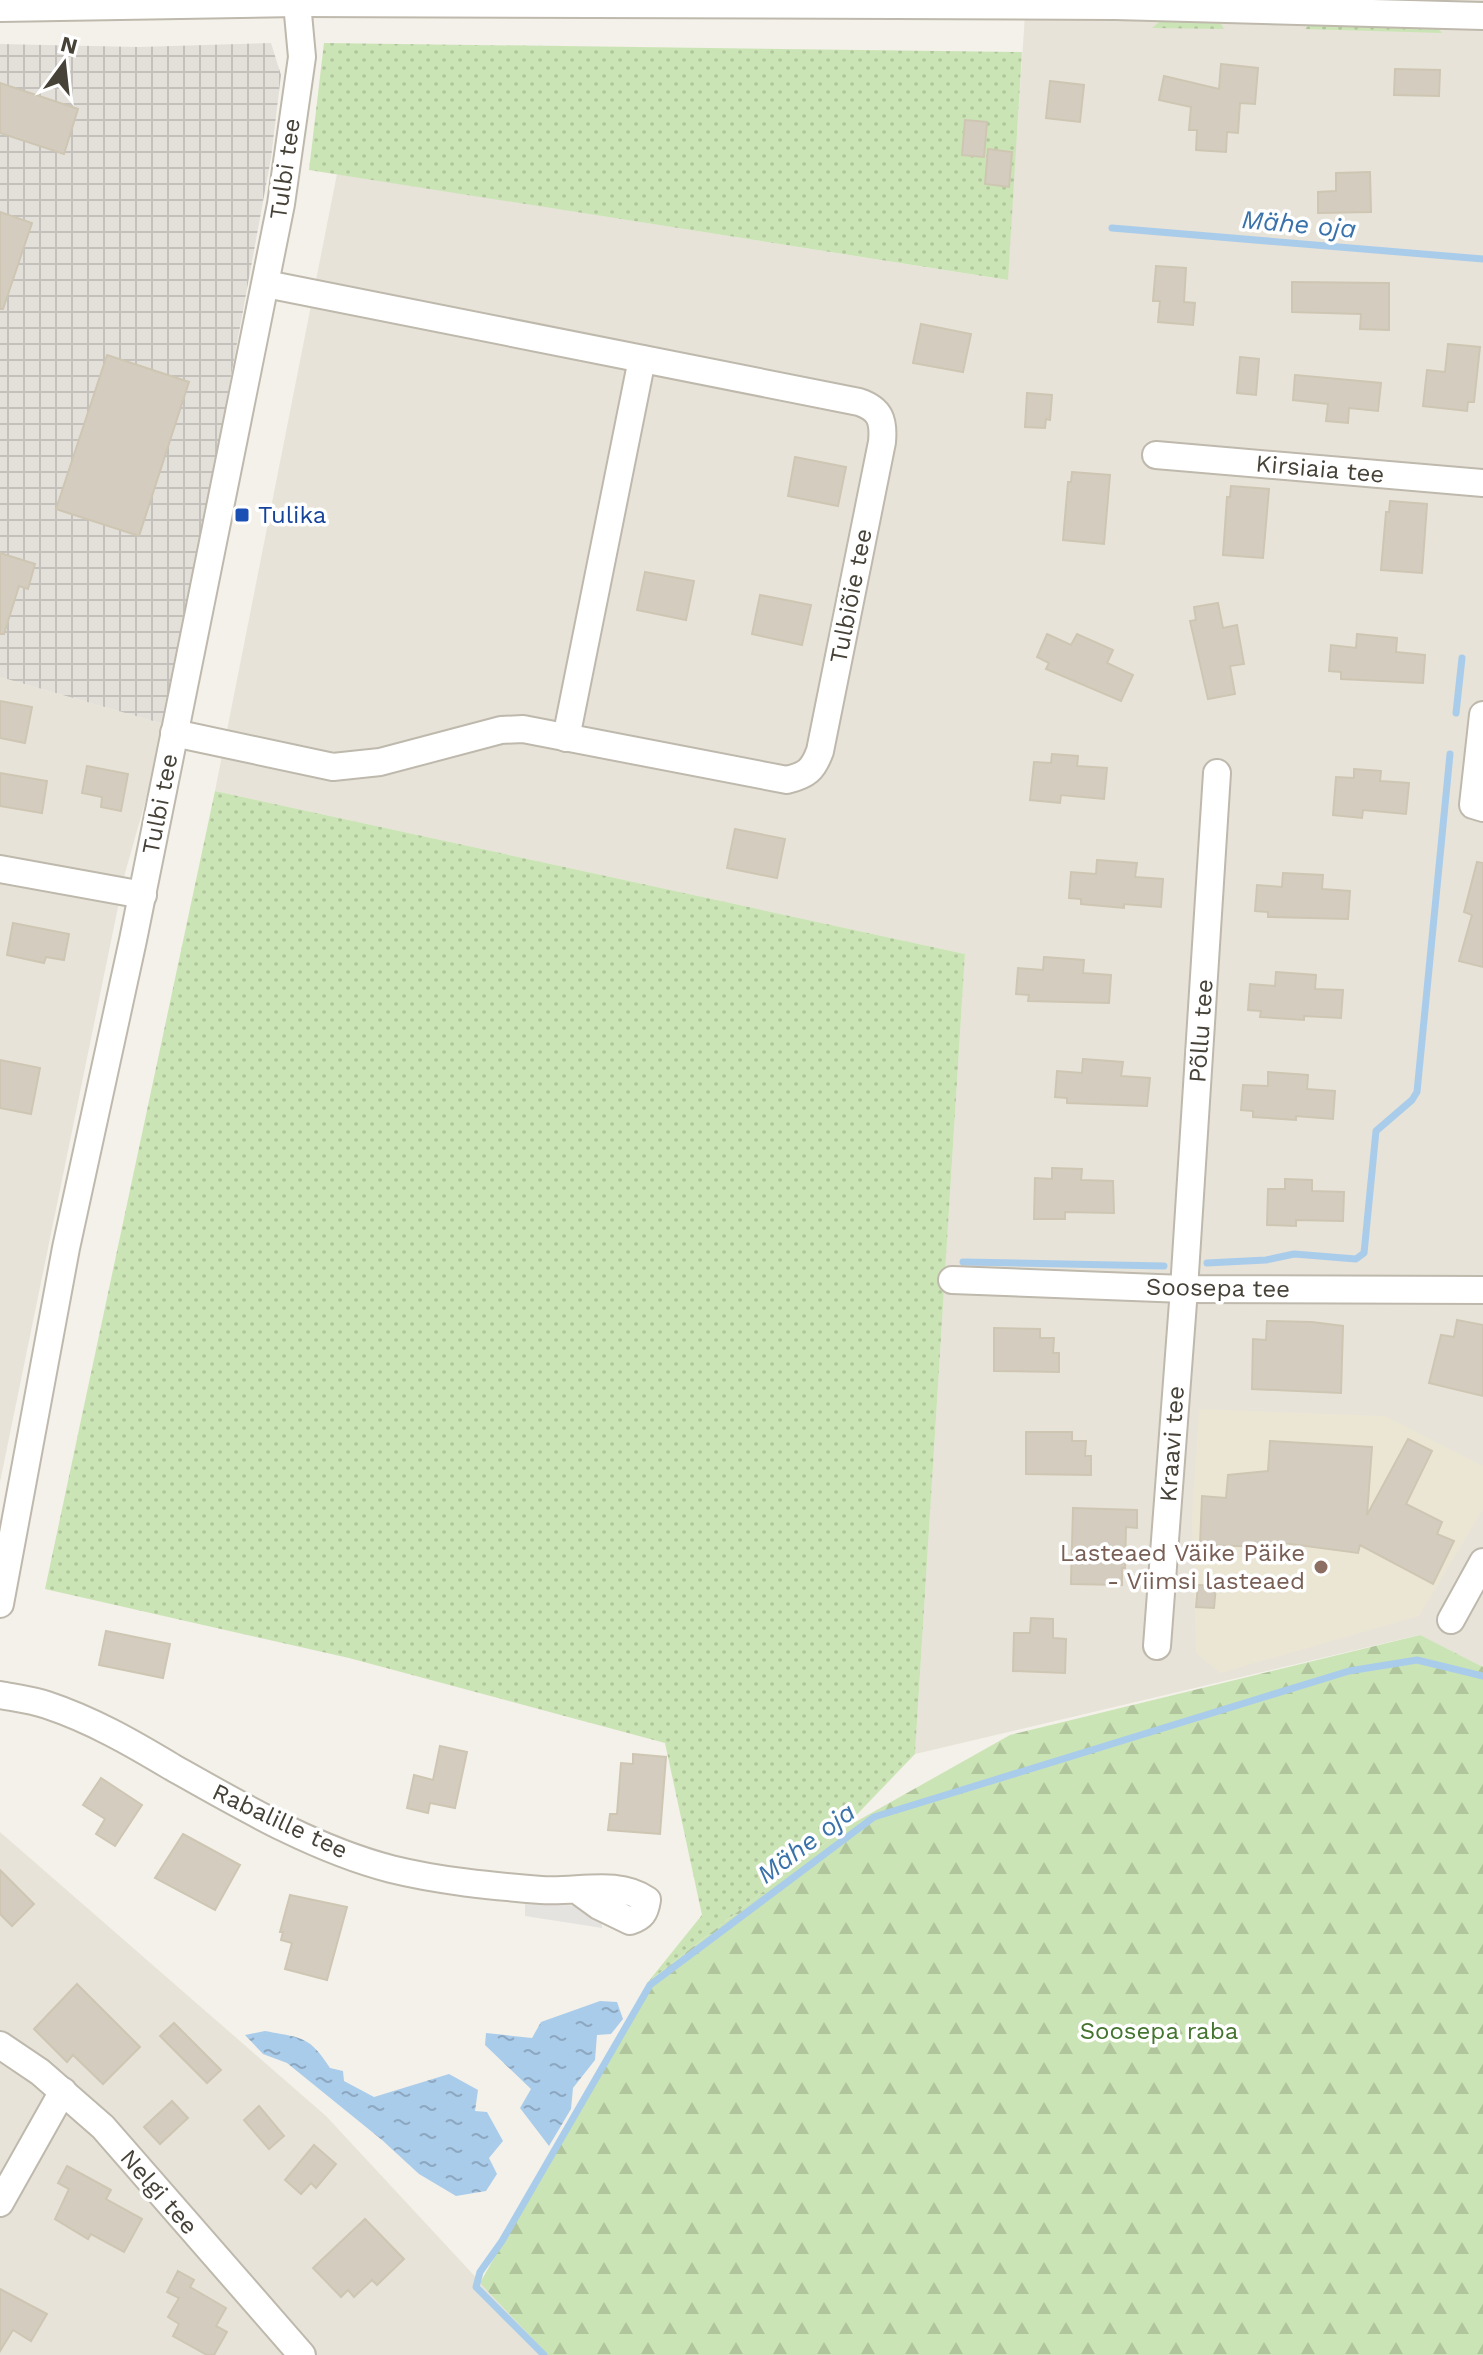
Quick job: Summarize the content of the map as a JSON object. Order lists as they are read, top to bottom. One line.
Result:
{"streets":{"street":["Tulbi tee","Kirsiaia tee","Tulbiõie tee","Põllu tee","Soosepa tee","Kraavi tee","Rabalille tee","Nelgi tee"]},"crossings":[["Tulbi tee","Tulbiõie tee"],["Põllu tee","Soosepa tee"],["Põllu tee","Kraavi tee"],["Soosepa tee","Kraavi tee"]],"water":["Mähe oja"],"parks":["Soosepa raba"],"places":{"transit":["Tulika"],"other":["Lasteaed Väike Päike - Viimsi lasteaed"]},"north":"top"}
